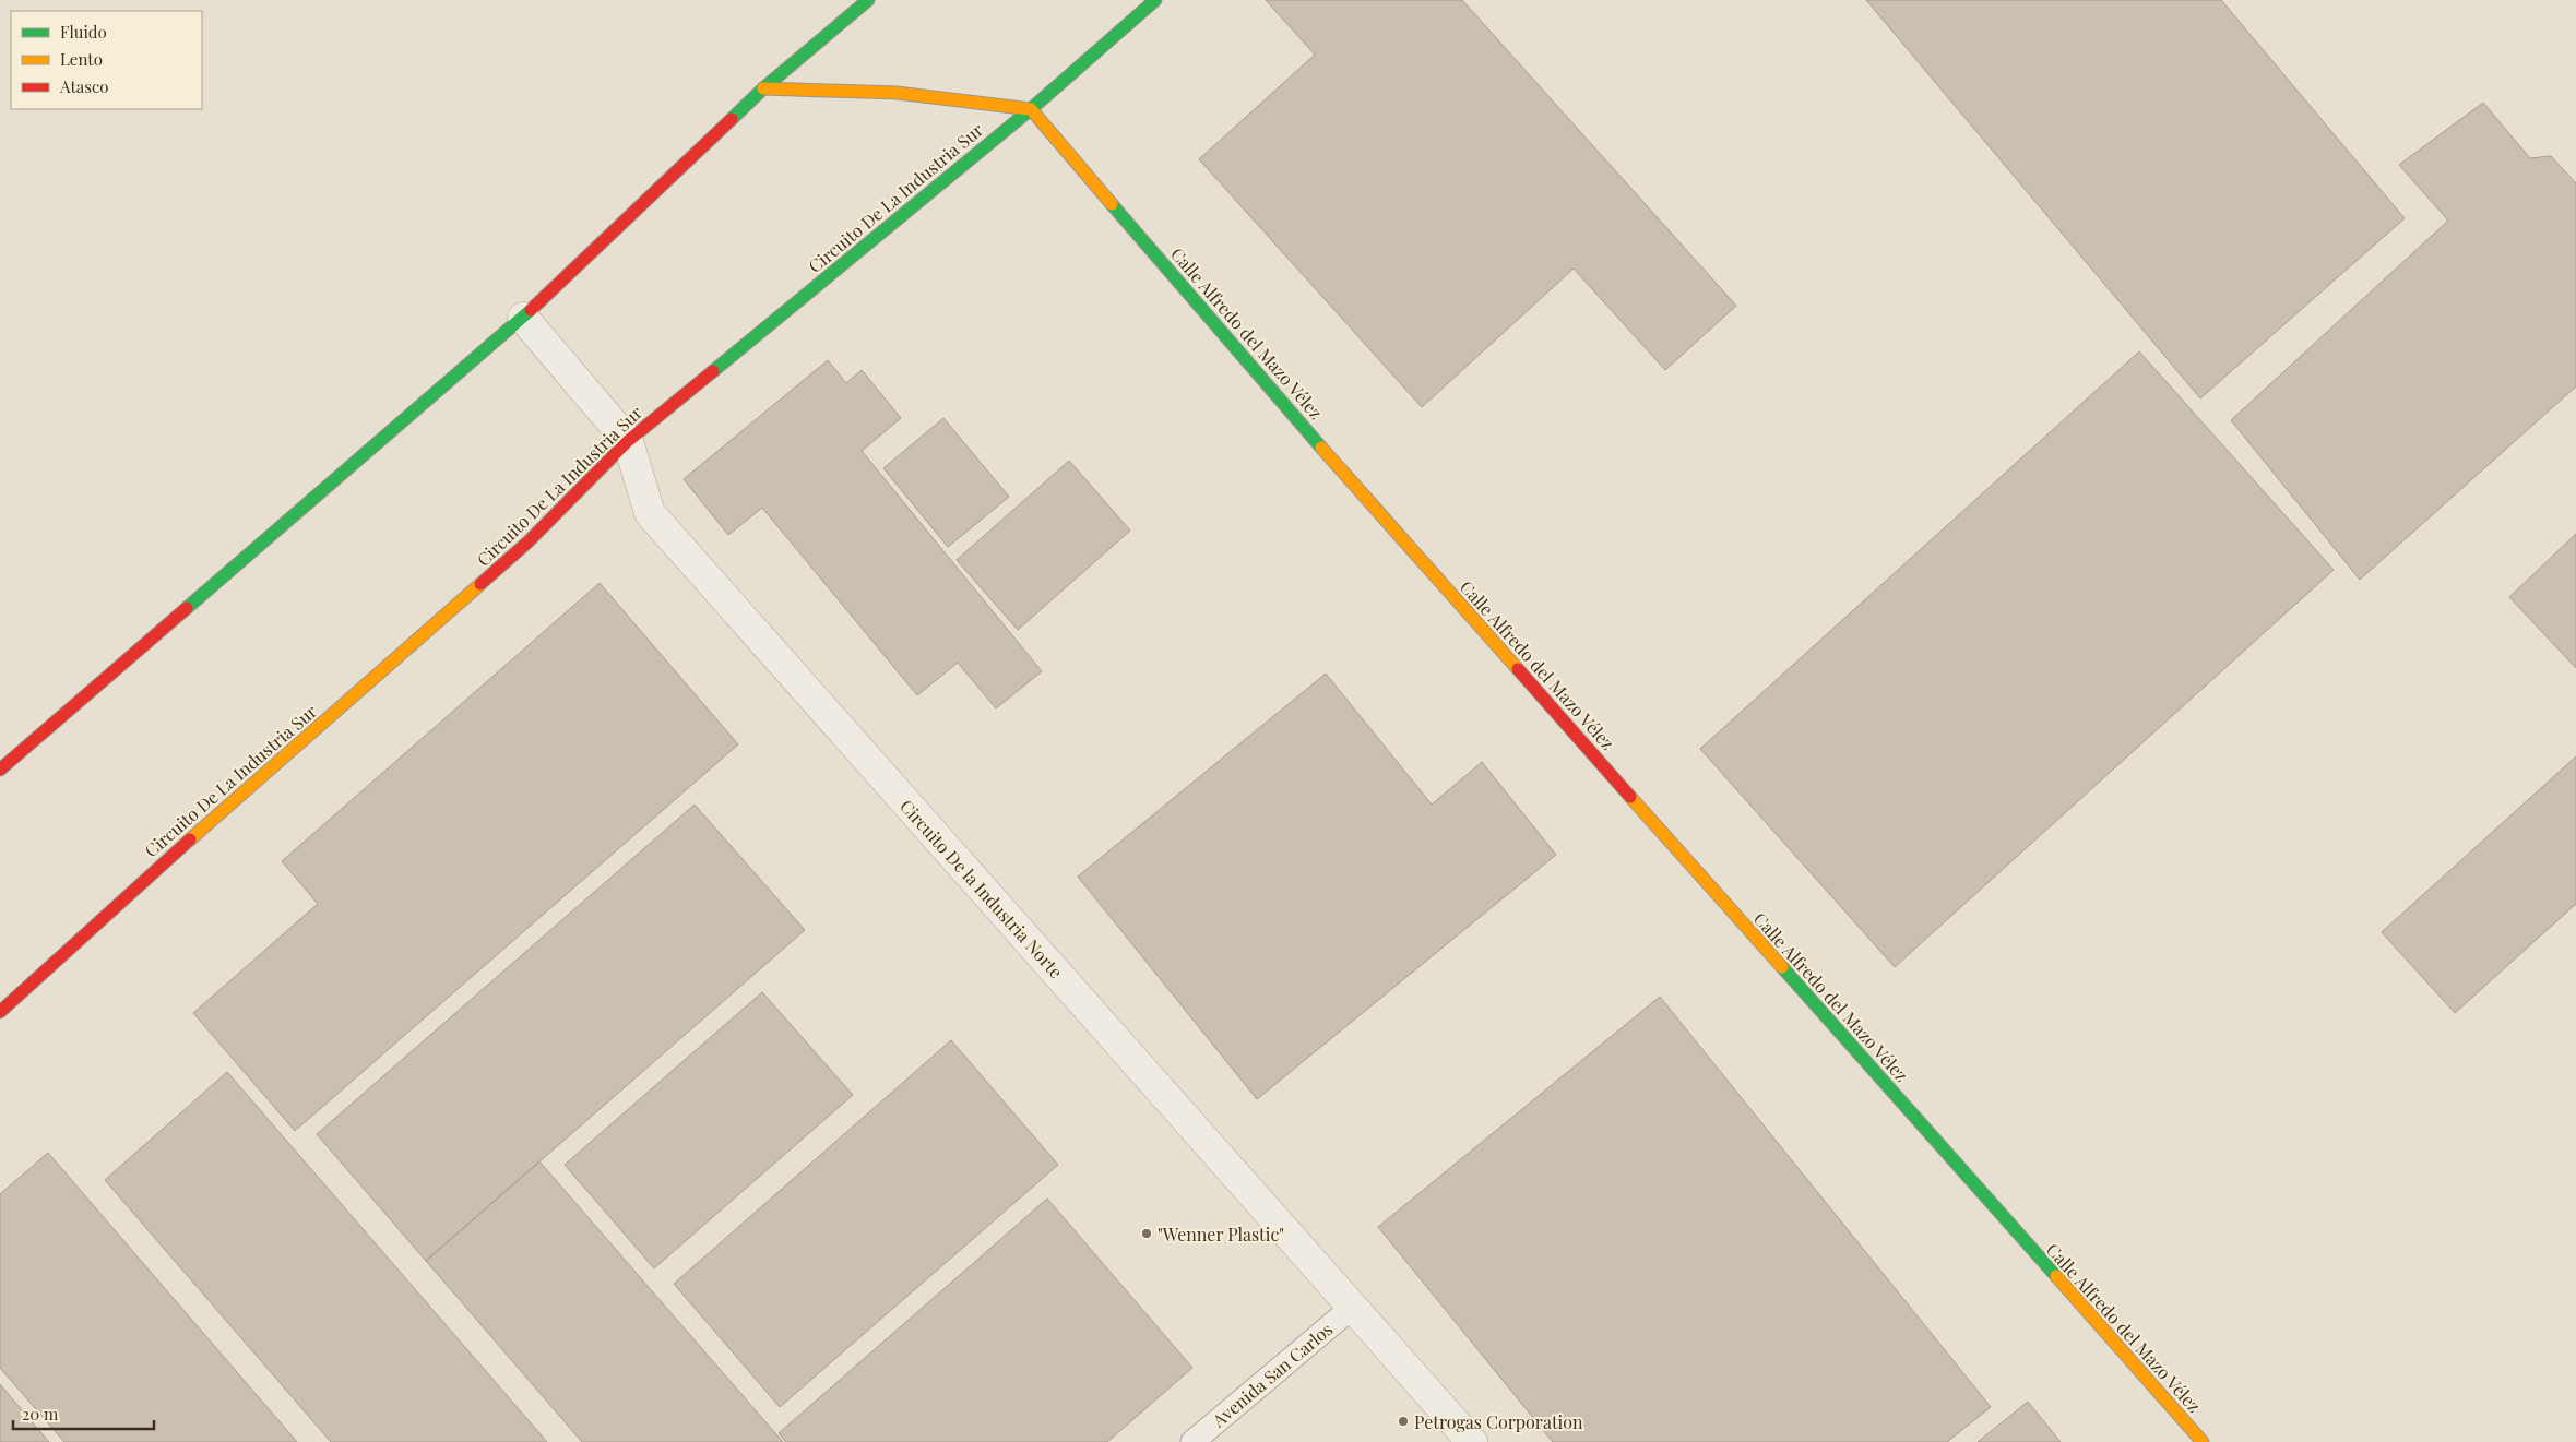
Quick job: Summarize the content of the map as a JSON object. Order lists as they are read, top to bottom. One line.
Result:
{"streets":{"main road":["Circuito De La Industria Sur","Calle Alfredo del Mazo Vélez"],"street":["Circuito De la Industria Norte"],"lane":["Avenida San Carlos"]},"crossings":[["Circuito De La Industria Sur","Calle Alfredo del Mazo Vélez"],["Circuito De La Industria Sur","Circuito De la Industria Norte"],["Circuito De la Industria Norte","Avenida San Carlos"]],"places":["\"Wenner Plastic\"","Petrogas Corporation"],"legend":["Fluido","Lento","Atasco"],"scale_bar":"20 m"}
